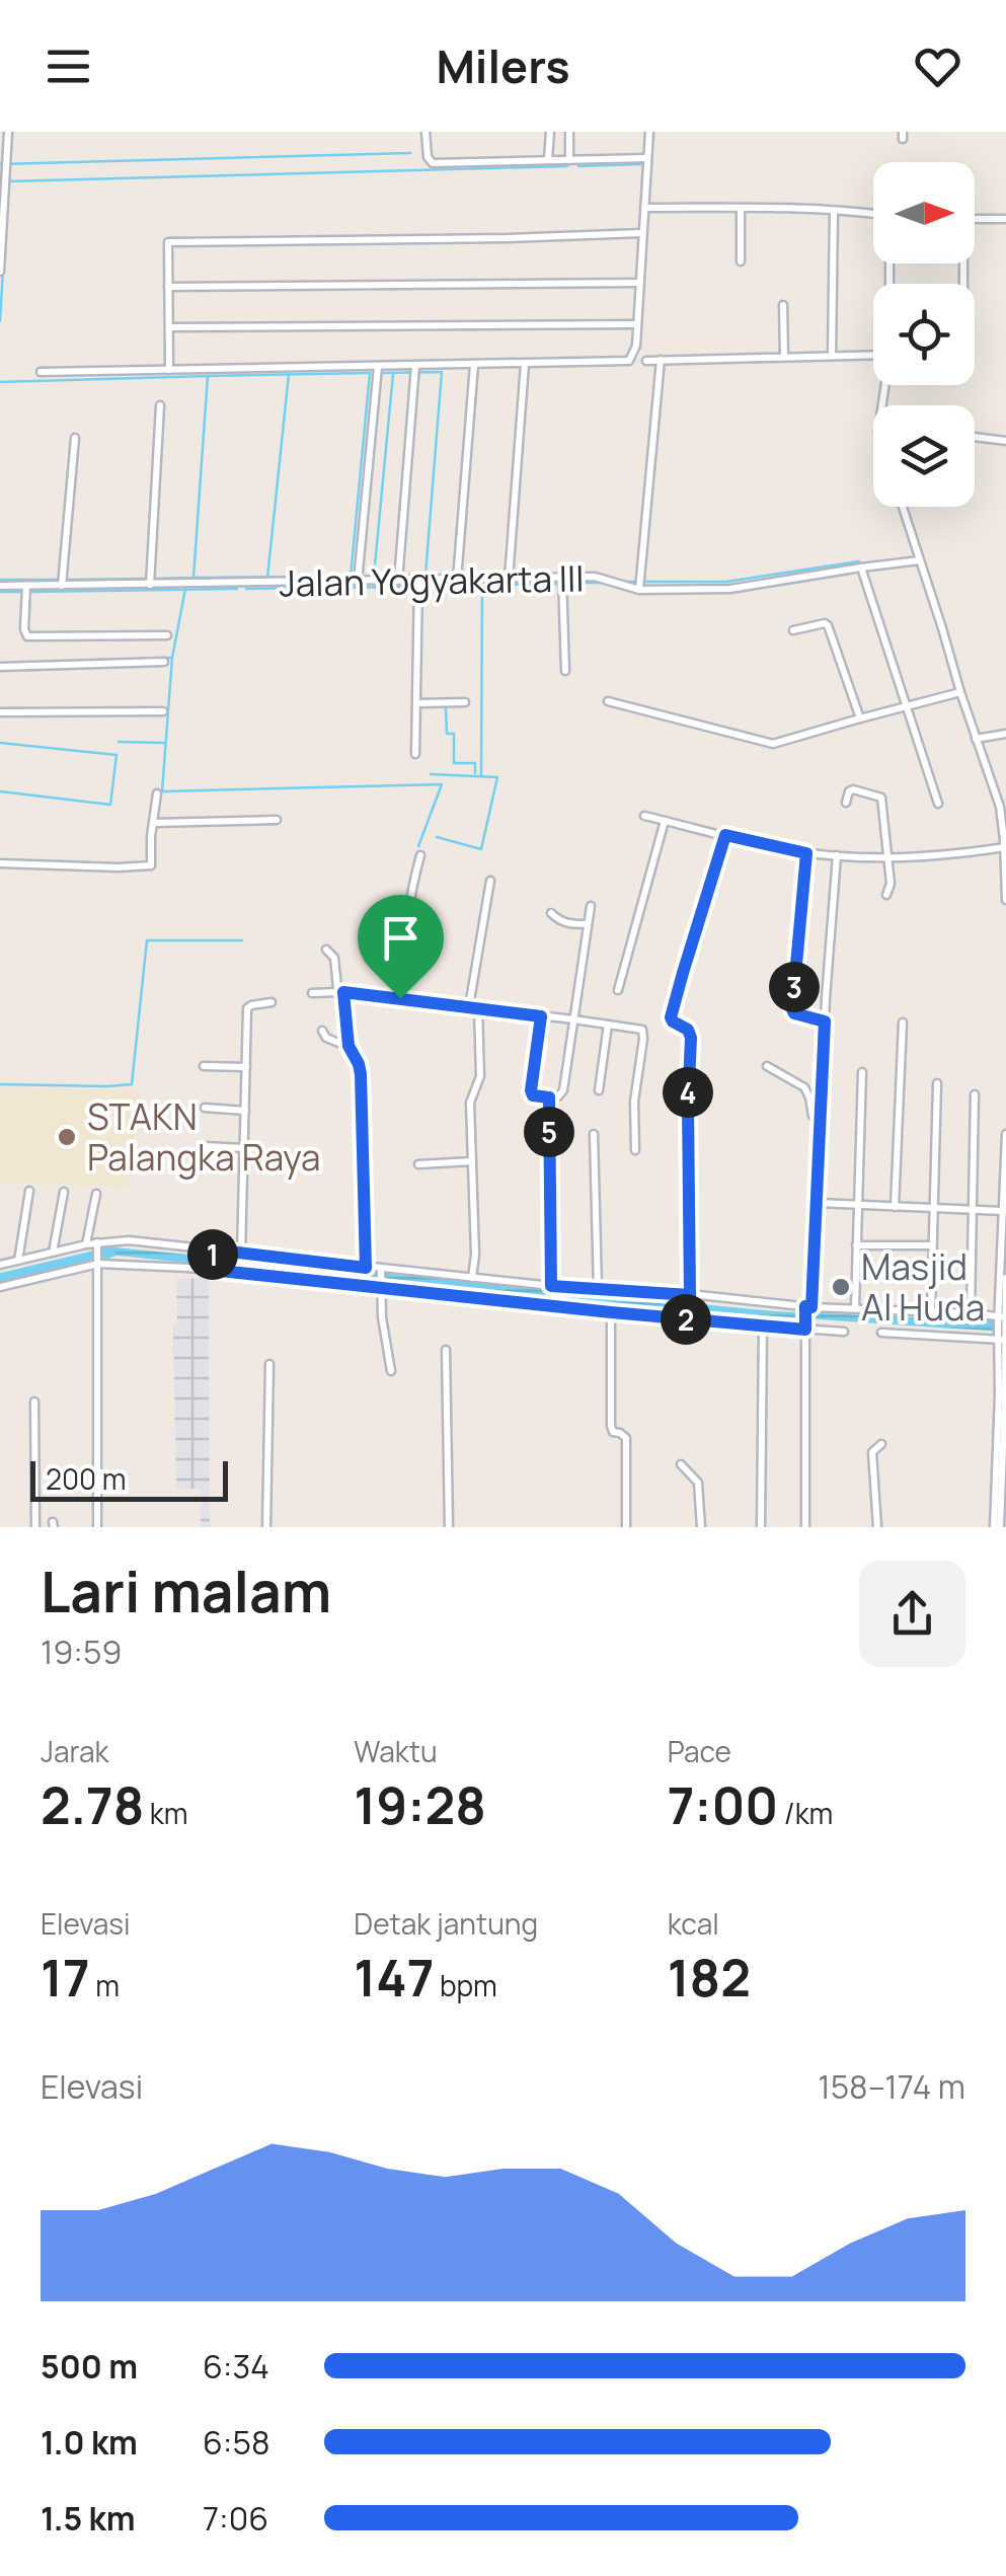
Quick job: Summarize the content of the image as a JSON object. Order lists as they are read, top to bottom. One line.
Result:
{"streets":{"street":["Jalan Yogyakarta III"]},"places":["STAKN Palangka Raya","Masjid Al Huda"],"scale_bar":"200 m","north":"right","page":{"header":"Milers","pins":["3","4","5","1","2"],"scale":"200 m","heading":["Lari malam","19:59"],"stats":[["Jarak","2.78 km"],["Waktu","19:28"],["Pace","7:00 /km"],["Elevasi","17 m"],["Detak jantung","147 bpm"],["kcal","182"]],"chart":["Elevasi","158–174 m"],"list":[{"name":"500 m","note":"6:34"},{"name":"1.0 km","note":"6:58"},{"name":"1.5 km","note":"7:06"}]}}
